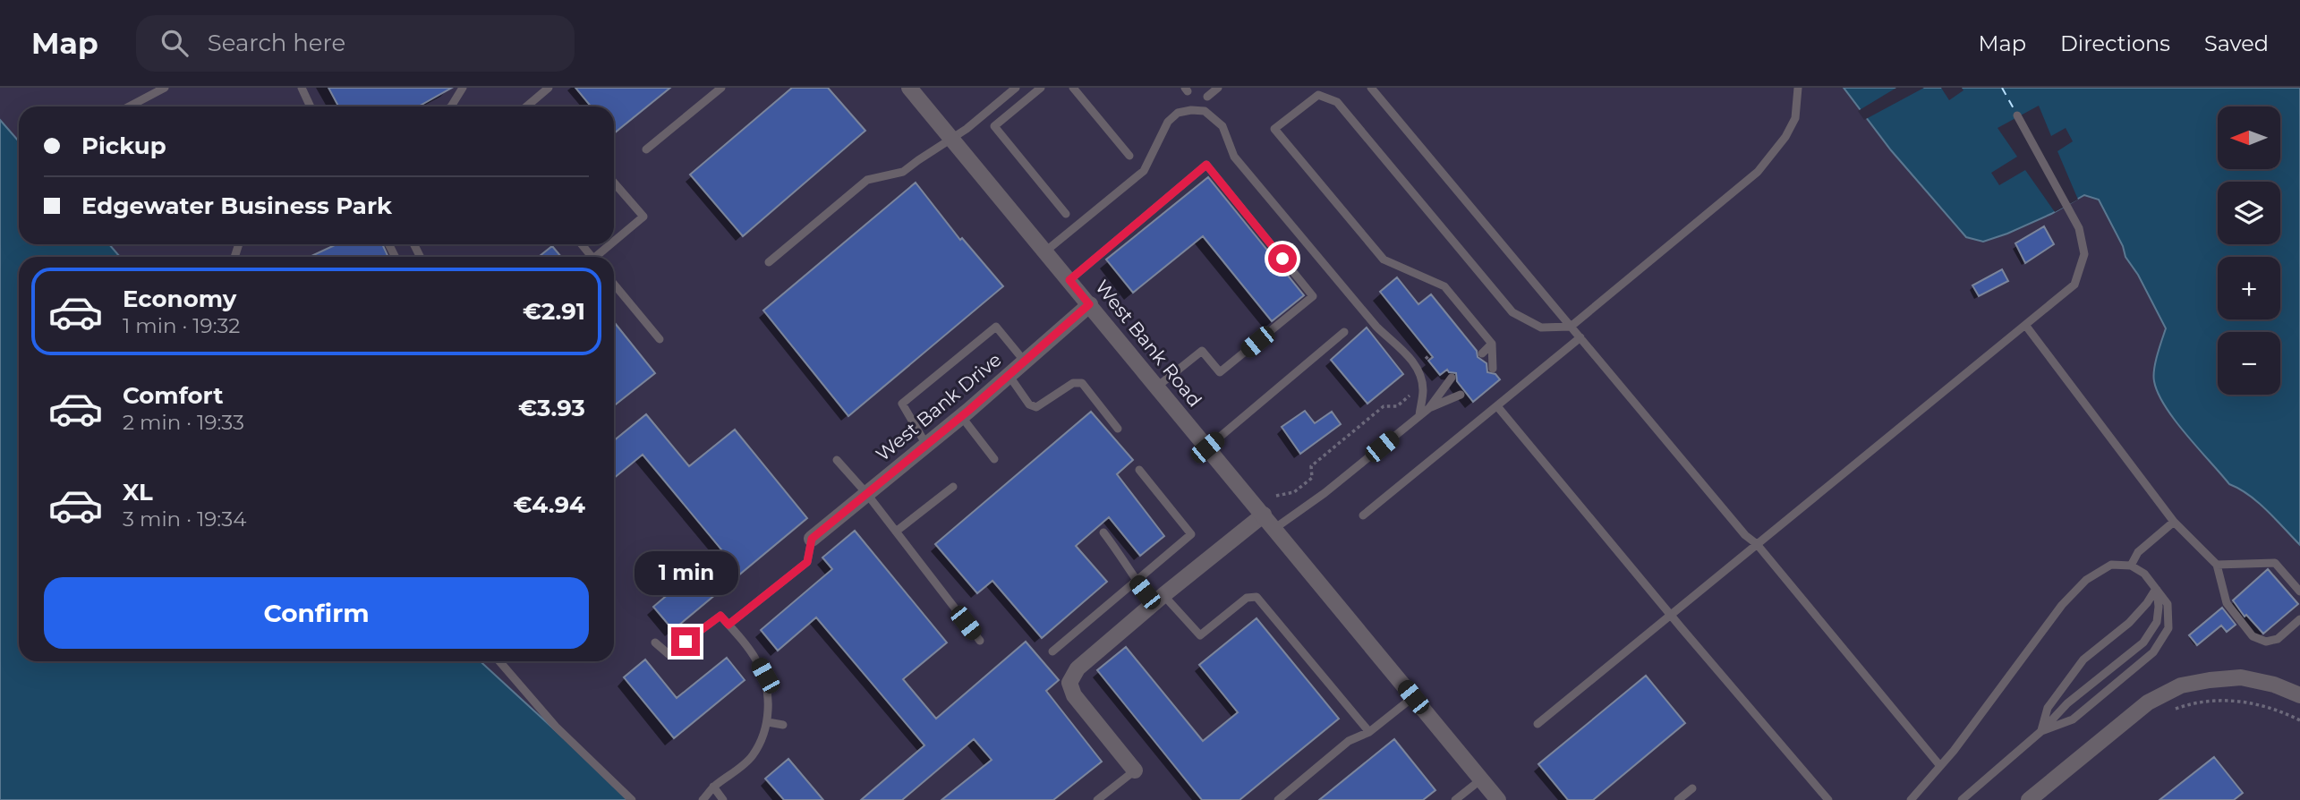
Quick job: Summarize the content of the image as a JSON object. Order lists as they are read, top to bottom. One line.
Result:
{"streets":{"street":["West Bank Road","West Bank Drive"]},"crossings":[["West Bank Road","West Bank Drive"]],"north":"left","page":{"header":"Map","search":"Search here","nav":["Map","Directions","Saved"],"map_buttons":["+","−"],"banner":["Pickup","Edgewater Business Park"],"list":[{"name":"Economy","note":"1 min · 19:32","value":"€2.91"},{"name":"Comfort","note":"2 min · 19:33","value":"€3.93"},{"name":"XL","note":"3 min · 19:34","value":"€4.94"}],"bubble":"1 min","buttons":"Confirm"}}
